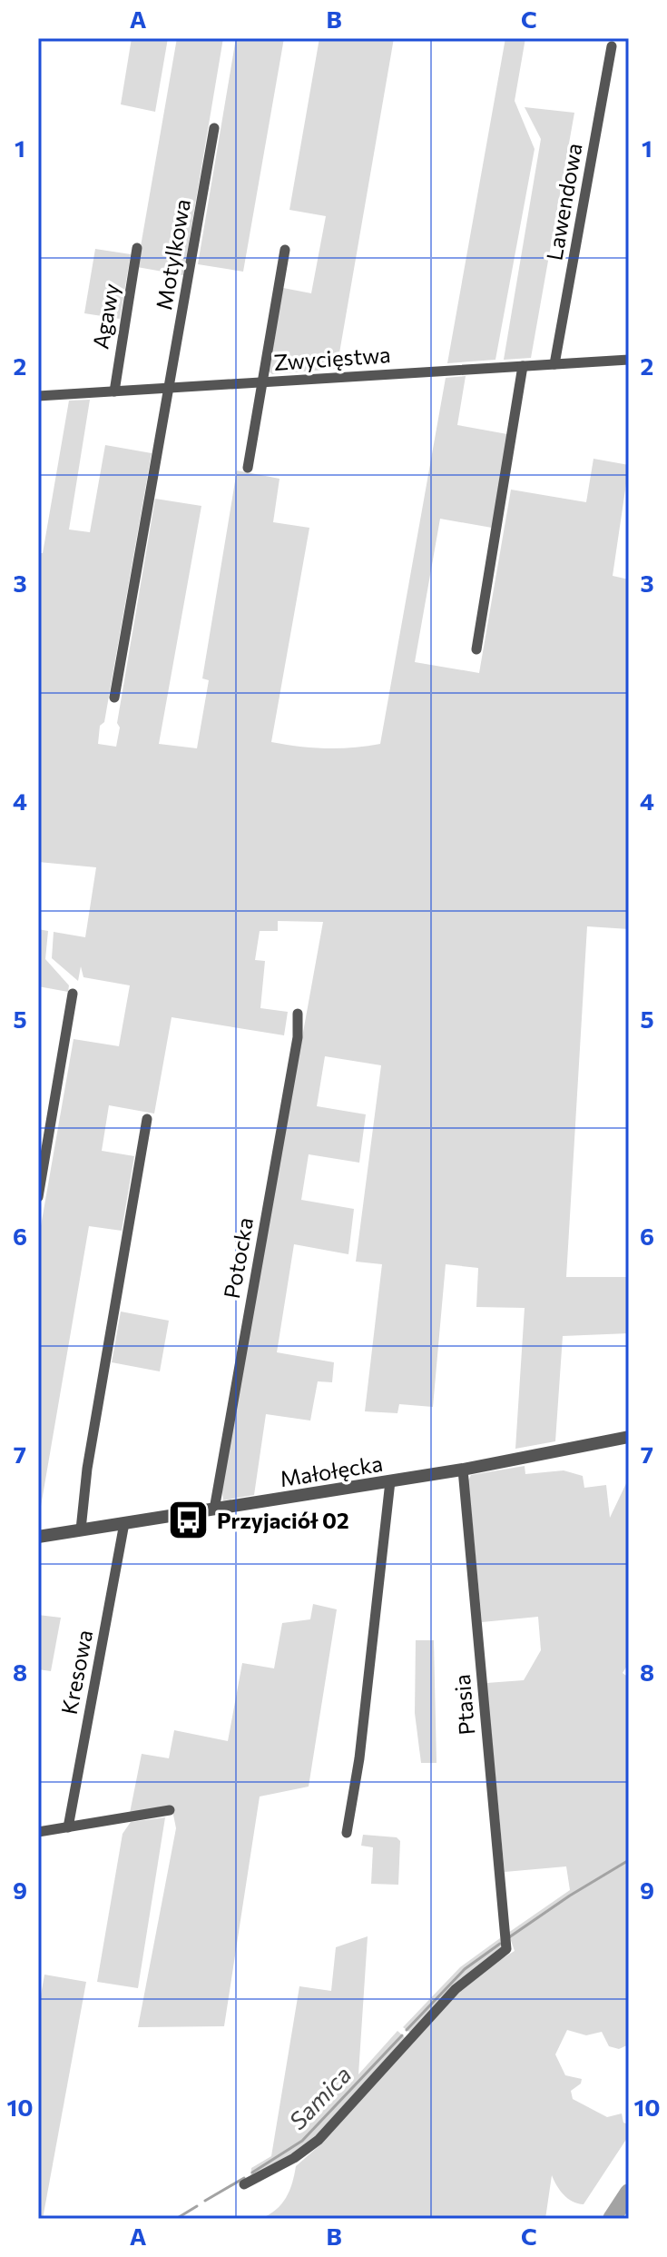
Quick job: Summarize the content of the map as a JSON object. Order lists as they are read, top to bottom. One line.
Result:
{"streets":{"street":["Lawendowa","Motylkowa","Agawy","Zwycięstwa","Potocka","Małołęcka","Kresowa","Ptasia"]},"crossings":[["Lawendowa","Zwycięstwa"],["Motylkowa","Zwycięstwa"],["Agawy","Zwycięstwa"],["Potocka","Małołęcka"],["Małołęcka","Kresowa"],["Małołęcka","Ptasia"]],"water":["Samica"],"places":{"bus stop":["Przyjaciół 02"]},"grid":{"columns":["A","B","C"],"rows":["1","2","3","4","5","6","7","8","9","10"]}}
